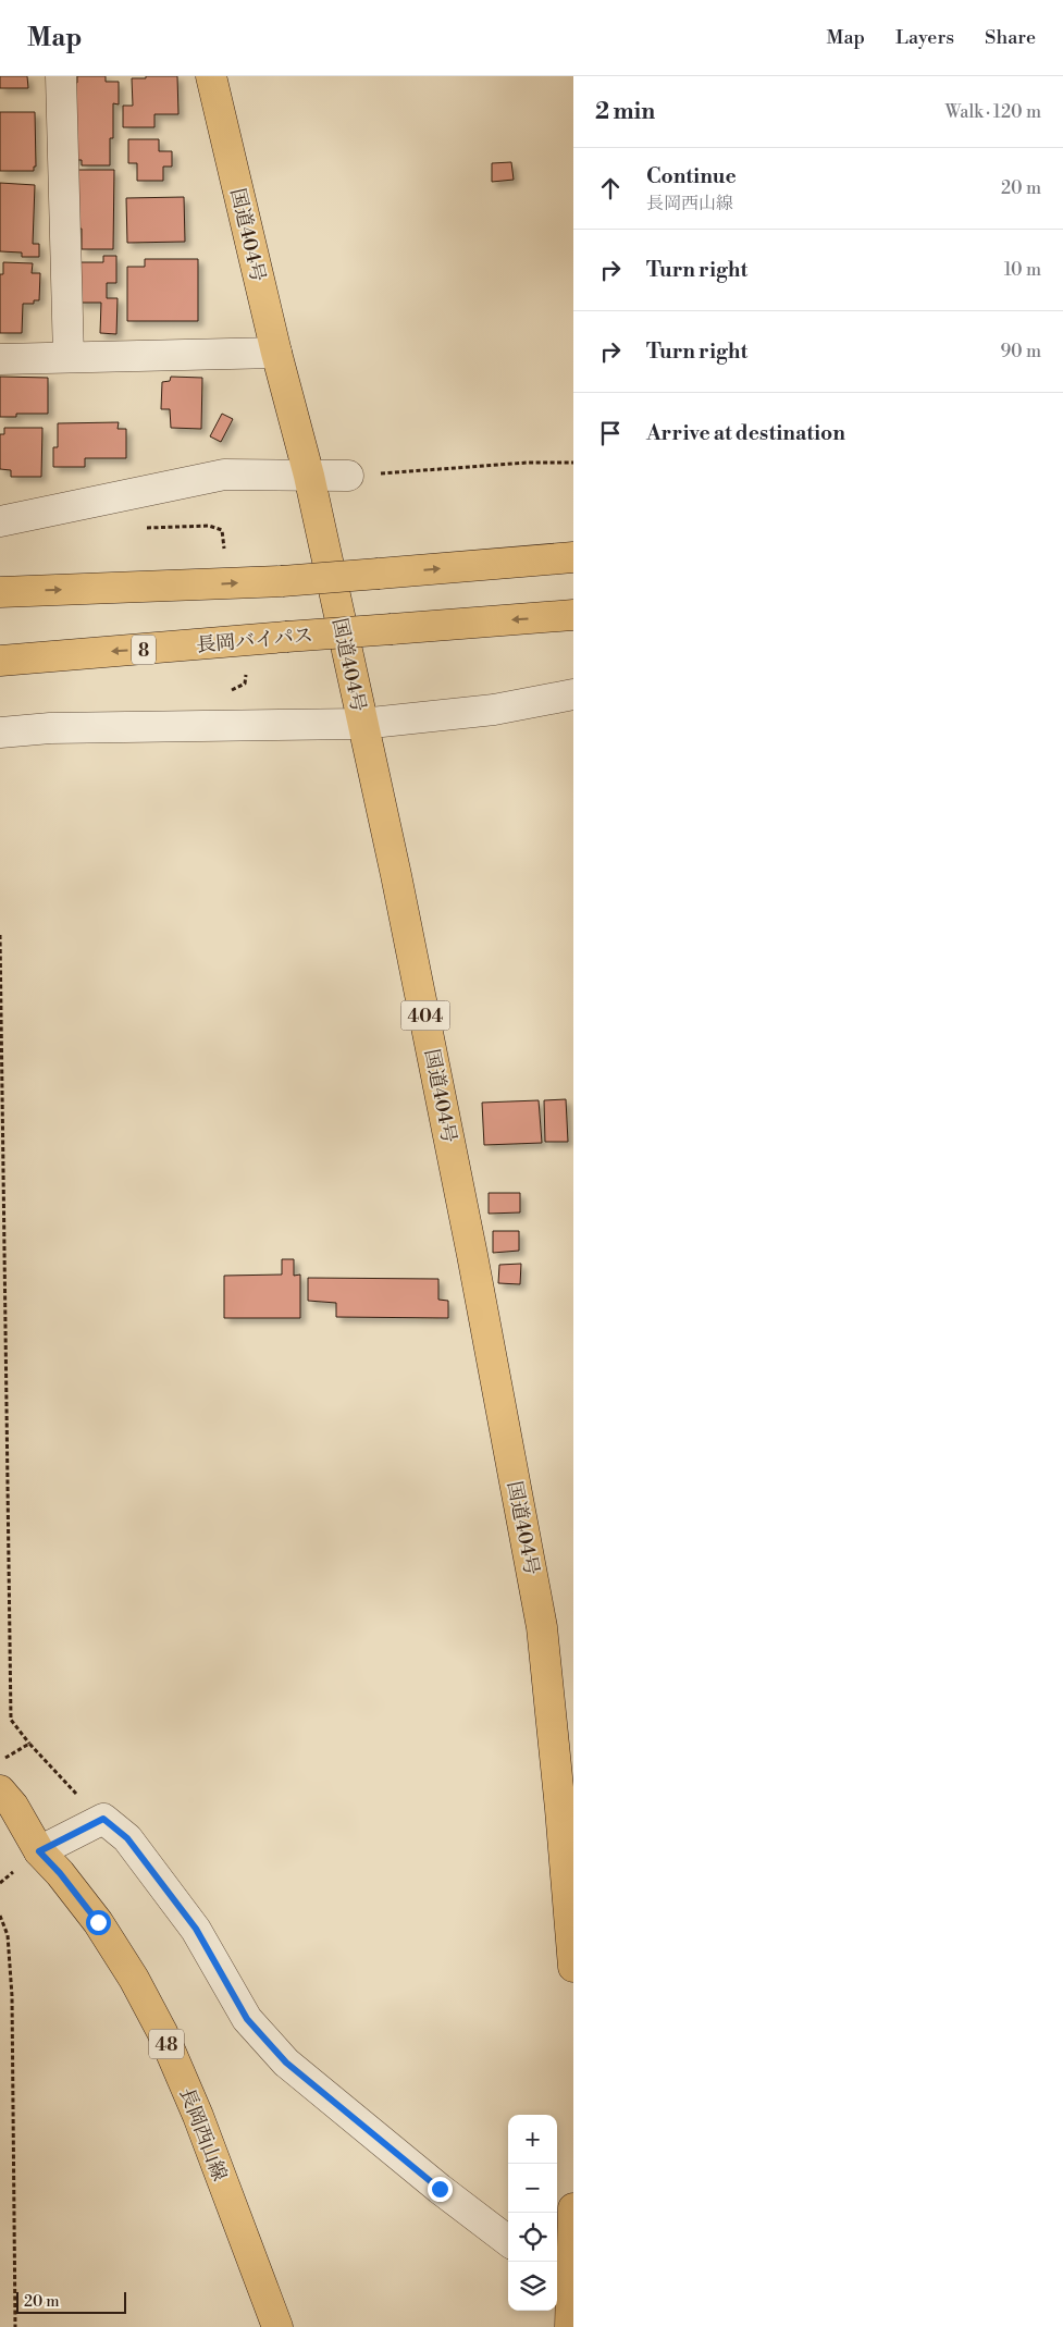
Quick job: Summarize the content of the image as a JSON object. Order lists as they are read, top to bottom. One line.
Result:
{"streets":{"main road":["国道404号","長岡バイパス","8","404","48","長岡西山線"]},"scale_bar":"20 m","page":{"header":"Map","nav":["Map","Layers","Share"],"heading":["2 min","Walk · 120 m"],"list":[["Continue","長岡西山線","20 m"],["Turn right","10 m"],["Turn right","90 m"],"Arrive at destination"],"map_buttons":["+","−"],"scale":"20 m"}}
